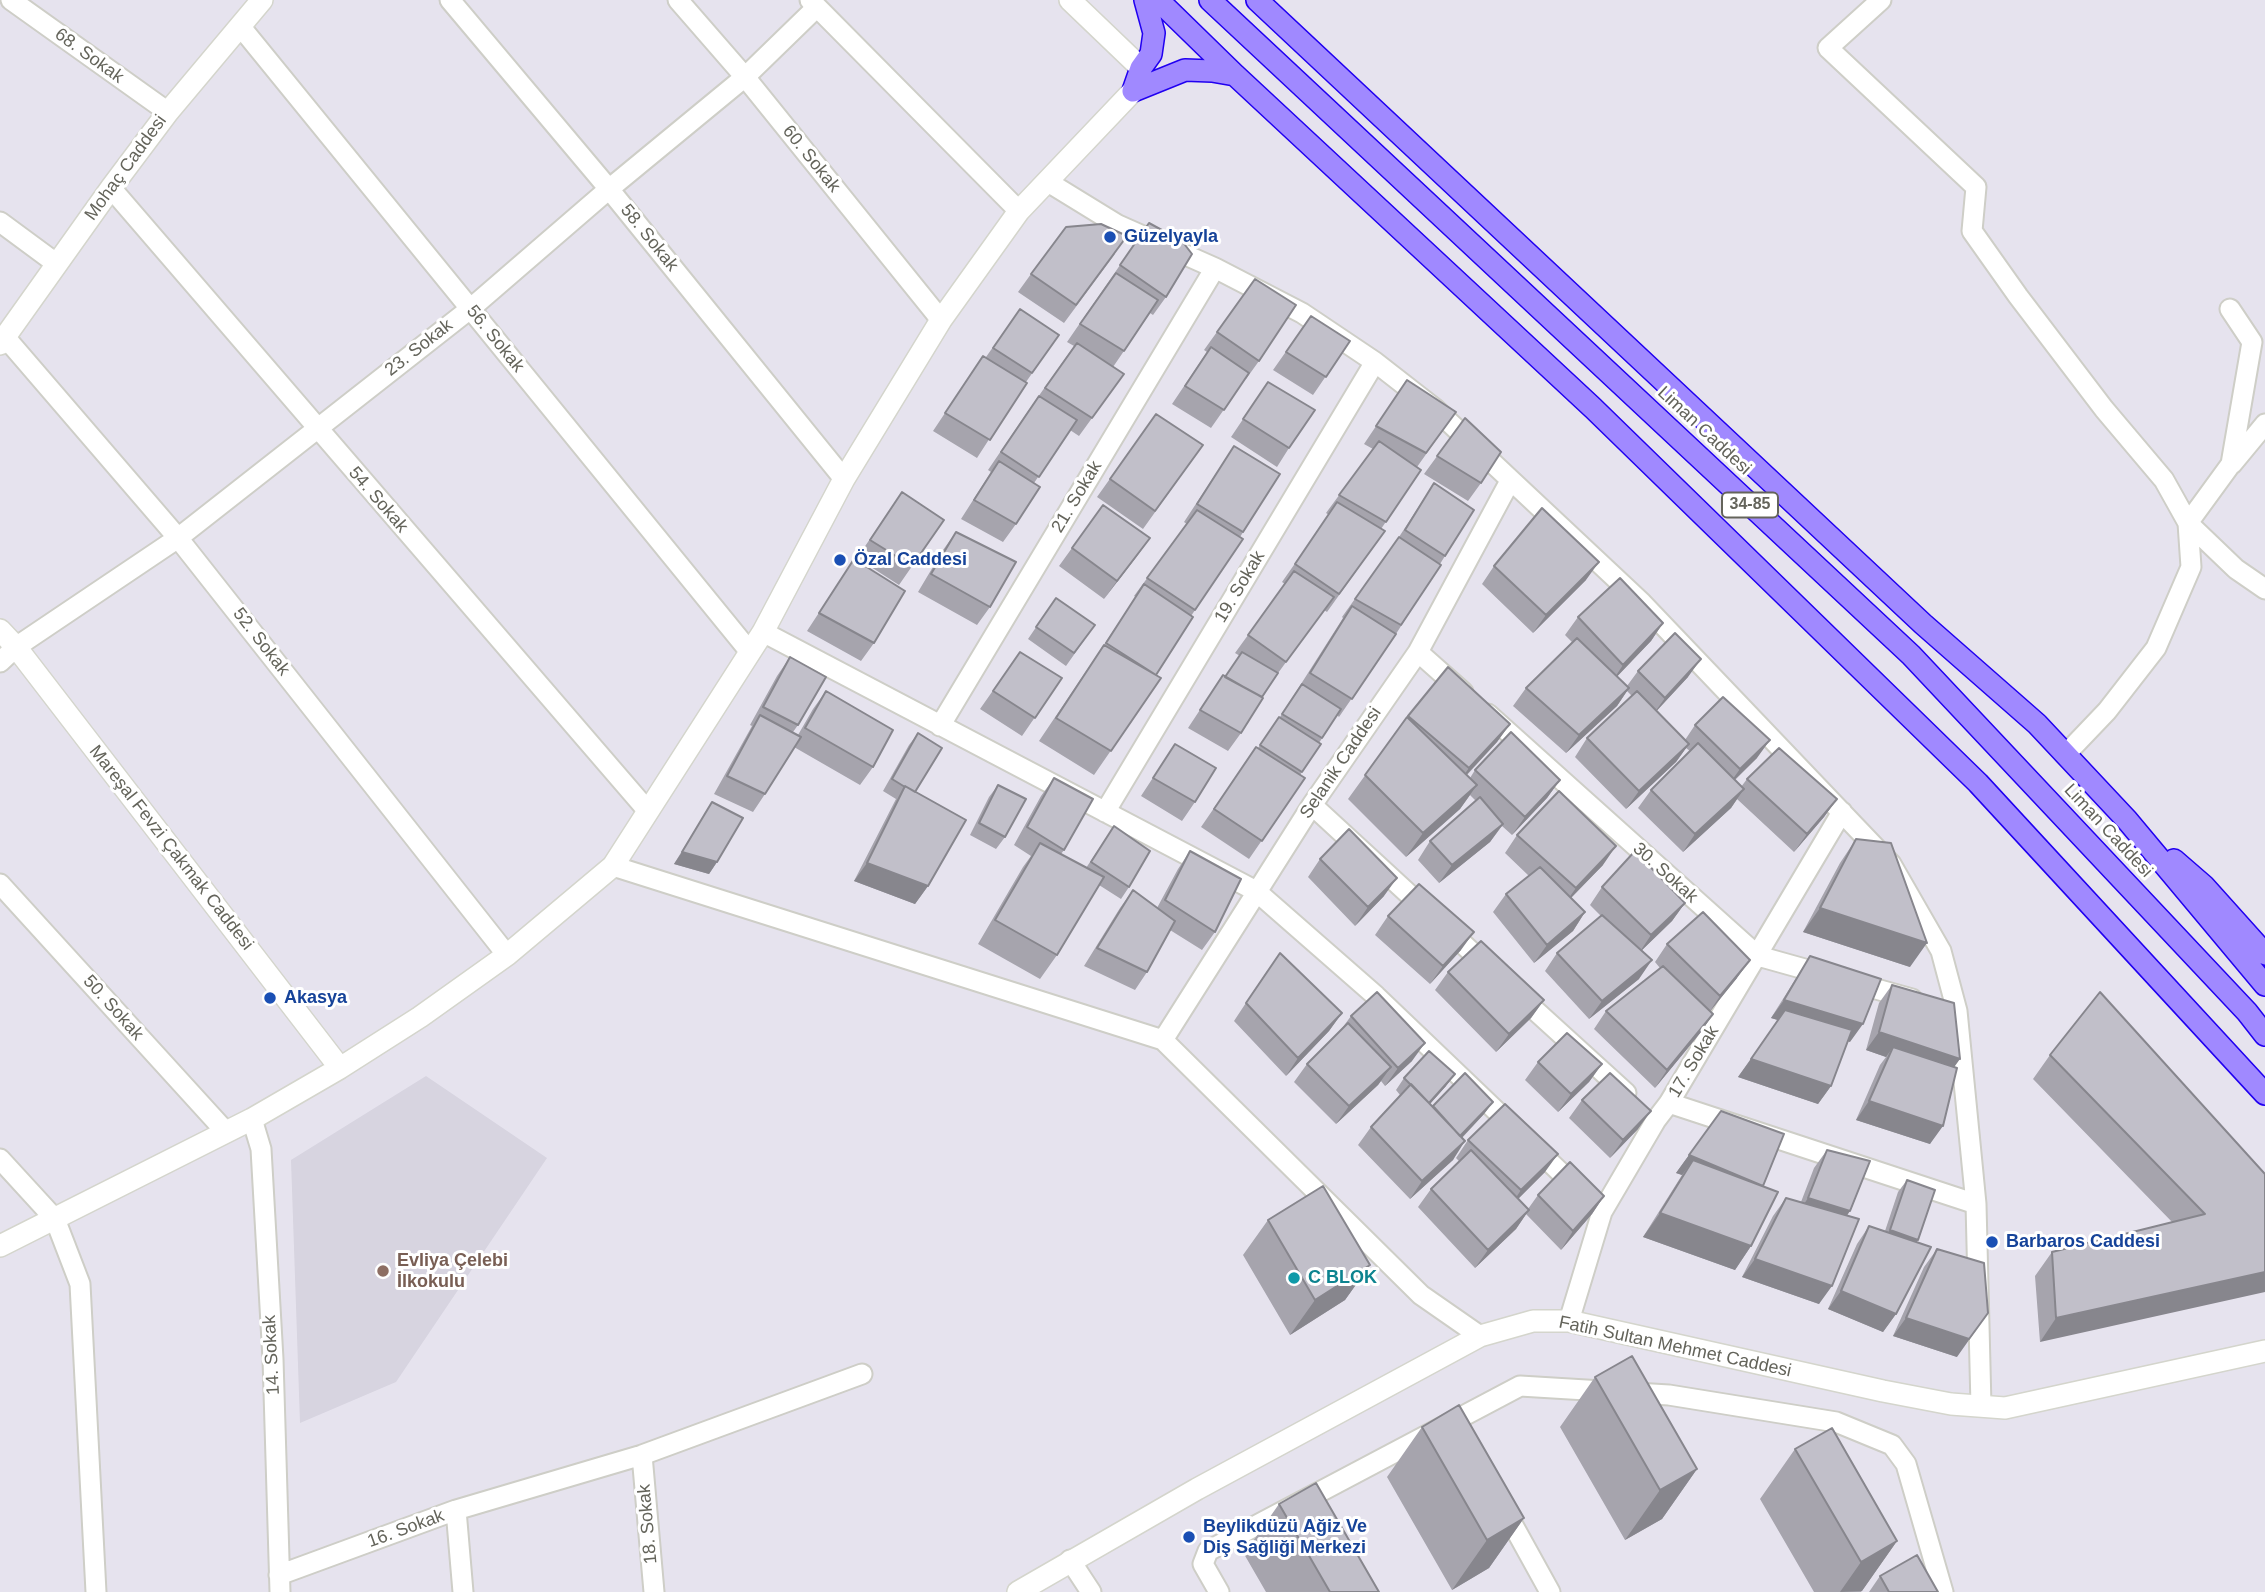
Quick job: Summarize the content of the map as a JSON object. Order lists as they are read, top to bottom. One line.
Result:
{"streets":{"highway":["Liman Caddesi","34-85"],"street":["68. Sokak","60. Sokak","Mohaç Caddesi","58. Sokak","56. Sokak","23. Sokak","21. Sokak","54. Sokak","19. Sokak","52. Sokak","Selanik Caddesi","Mareşal Fevzi Çakmak Caddesi","30. Sokak","50. Sokak","17. Sokak","Fatih Sultan Mehmet Caddesi","14. Sokak","18. Sokak","16. Sokak"]},"crossings":[["68. Sokak","Mohaç Caddesi"],["60. Sokak","23. Sokak"],["Mohaç Caddesi","56. Sokak"],["Mohaç Caddesi","54. Sokak"],["Mohaç Caddesi","52. Sokak"],["58. Sokak","23. Sokak"],["56. Sokak","23. Sokak"],["23. Sokak","54. Sokak"],["23. Sokak","52. Sokak"],["23. Sokak","Mareşal Fevzi Çakmak Caddesi"],["Selanik Caddesi","30. Sokak"],["30. Sokak","17. Sokak"],["17. Sokak","Fatih Sultan Mehmet Caddesi"],["14. Sokak","16. Sokak"]],"places":["Güzelyayla","Özal Caddesi","Akasya","Barbaros Caddesi","Evliya Çelebi İlkokulu","C BLOK","Beylikdüzü Ağiz Ve Diş Sağliği Merkezi"]}
